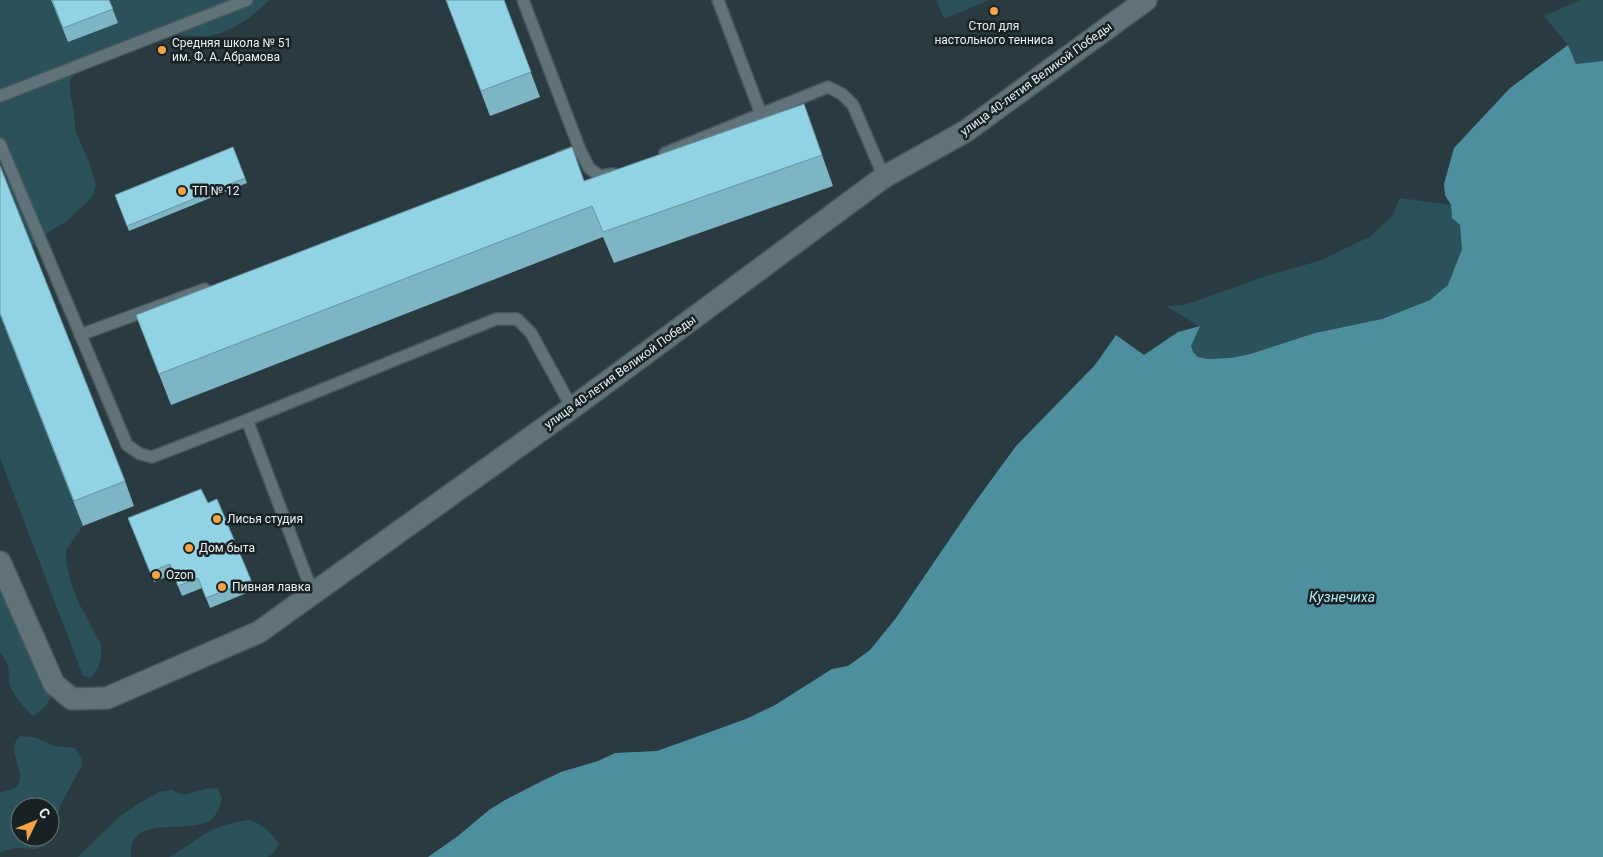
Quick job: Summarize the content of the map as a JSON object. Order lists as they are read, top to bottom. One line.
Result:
{"streets":{"street":["улица 40-летия Великой Победы"]},"water":["Кузнечиха"],"places":["Стол для настольного тенниса","Средняя школа № 51 им. Ф. А. Абрамова","ТП № 12","Лисья студия","Дом быта","Ozon","Пивная лавка"],"north":"top right"}
